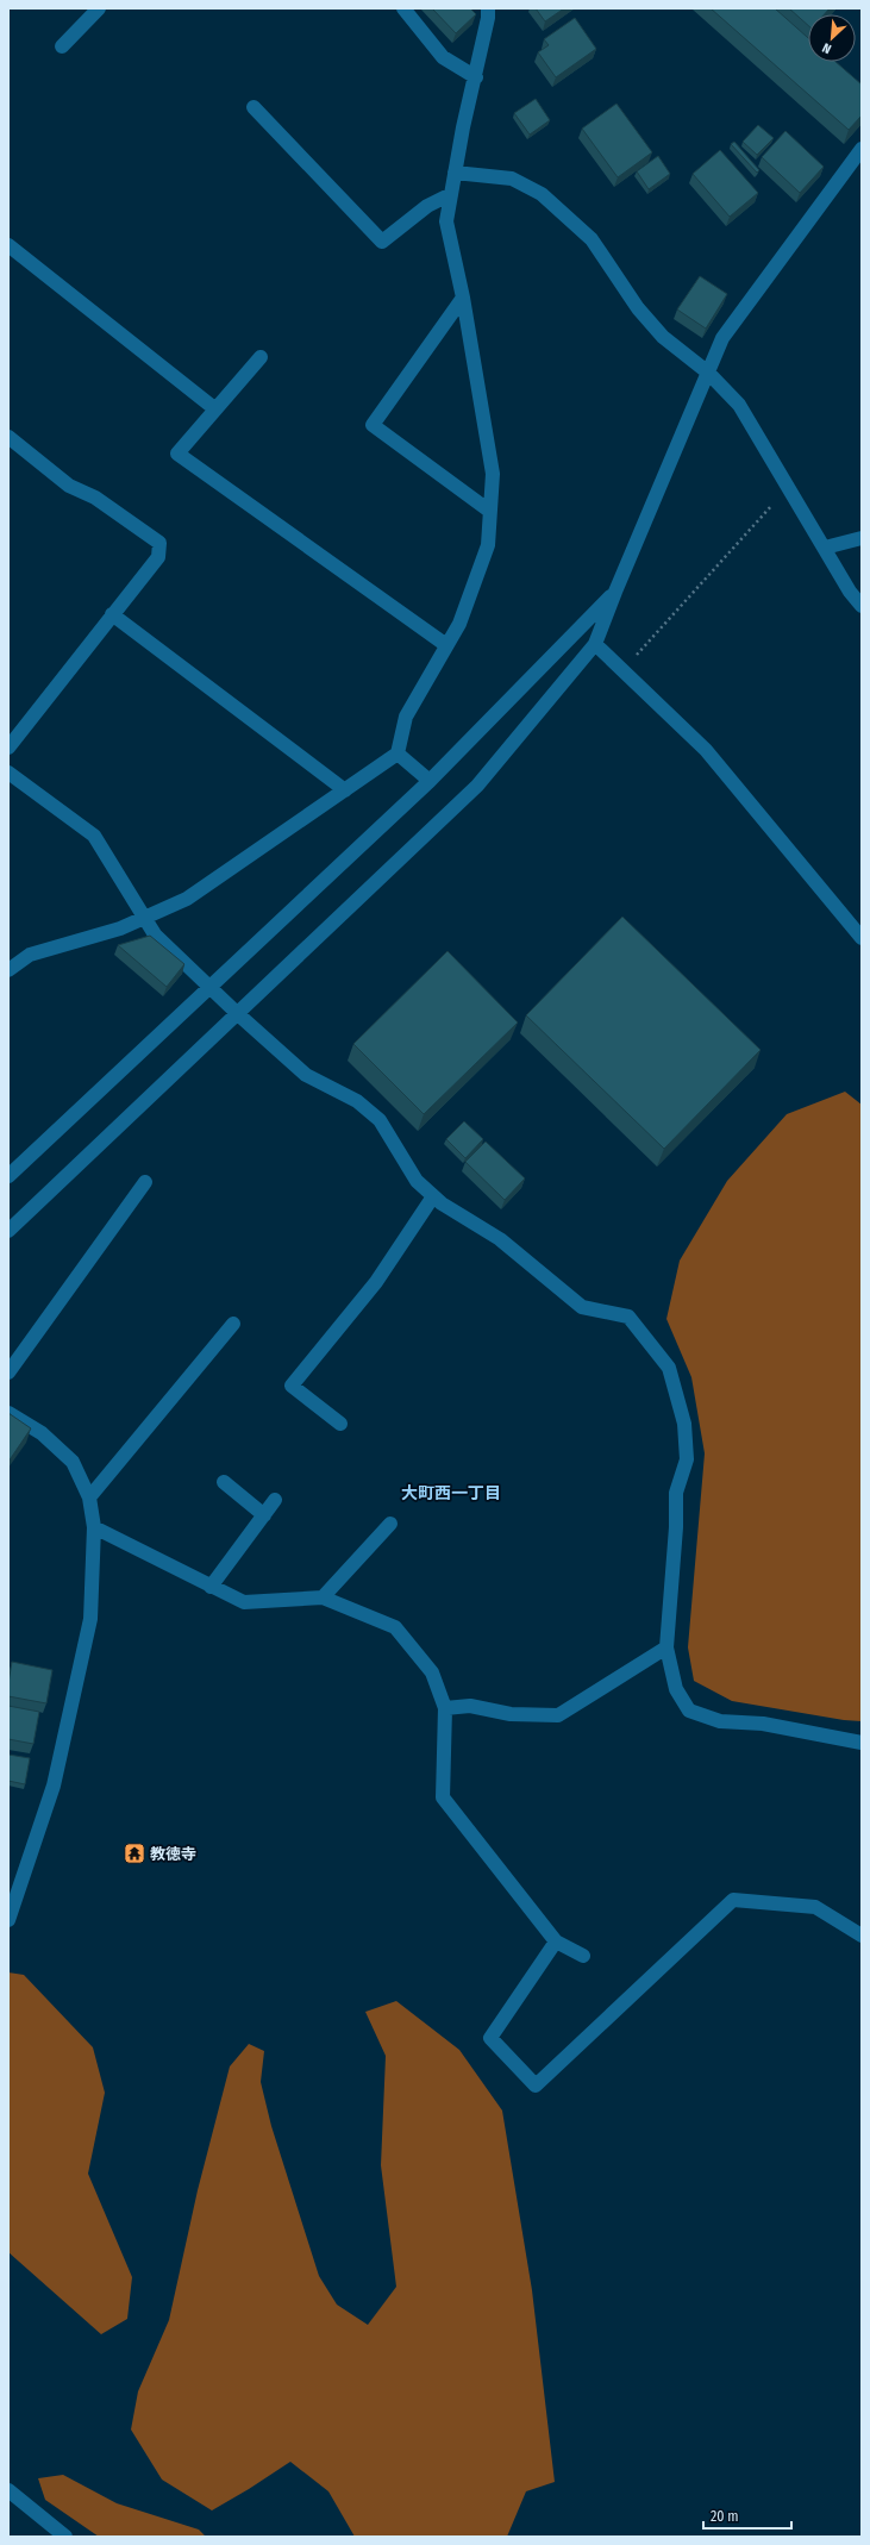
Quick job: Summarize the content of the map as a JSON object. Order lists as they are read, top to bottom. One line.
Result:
{"districts":["大町西一丁目"],"places":{"temple":["教徳寺"]},"scale_bar":"20 m","north":"bottom left"}
